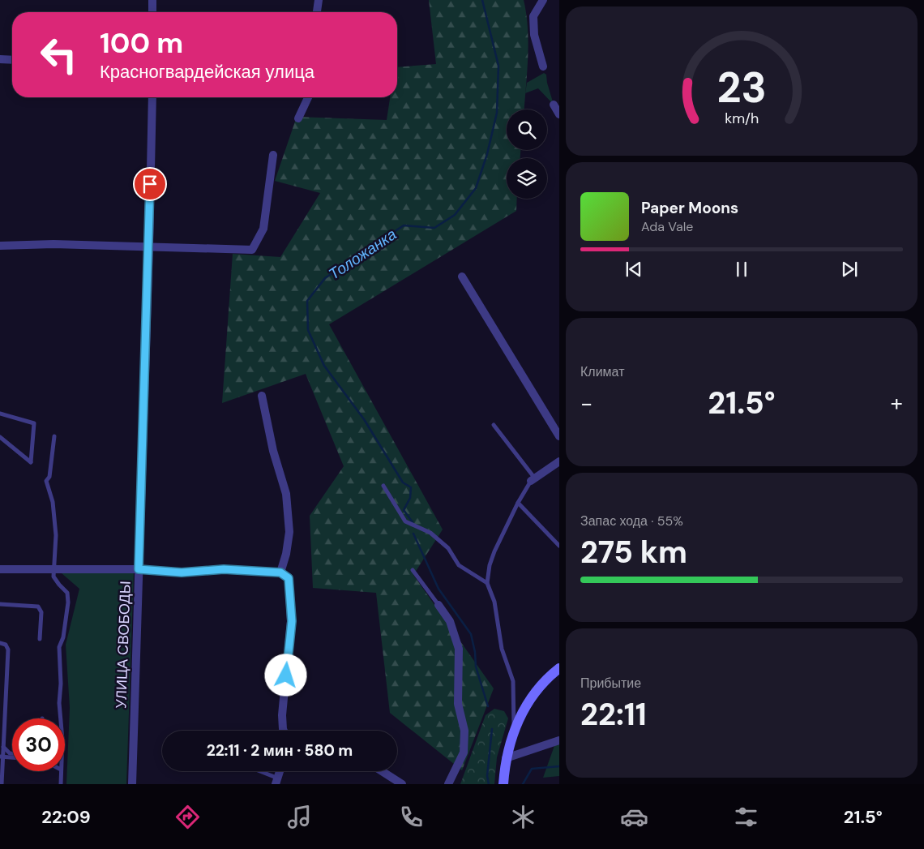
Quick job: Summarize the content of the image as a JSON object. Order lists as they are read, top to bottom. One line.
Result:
{"streets":{"street":["УЛИЦА СВОБОДЫ"]},"water":["Толожанка"],"page":{"turn":["100 m","Красногвардейская улица"],"song":["Paper Moons","Ada Vale"],"tile":["Климат",["Запас хода · 55%","275 km"],["Прибытие","22:11"]],"heat":["−","21.5°","+"],"limit":"30","trip":"22:11 · 2 мин · 580 m","tabs":["22:09","21.5°"],"gauge":["23","km/h"]}}
